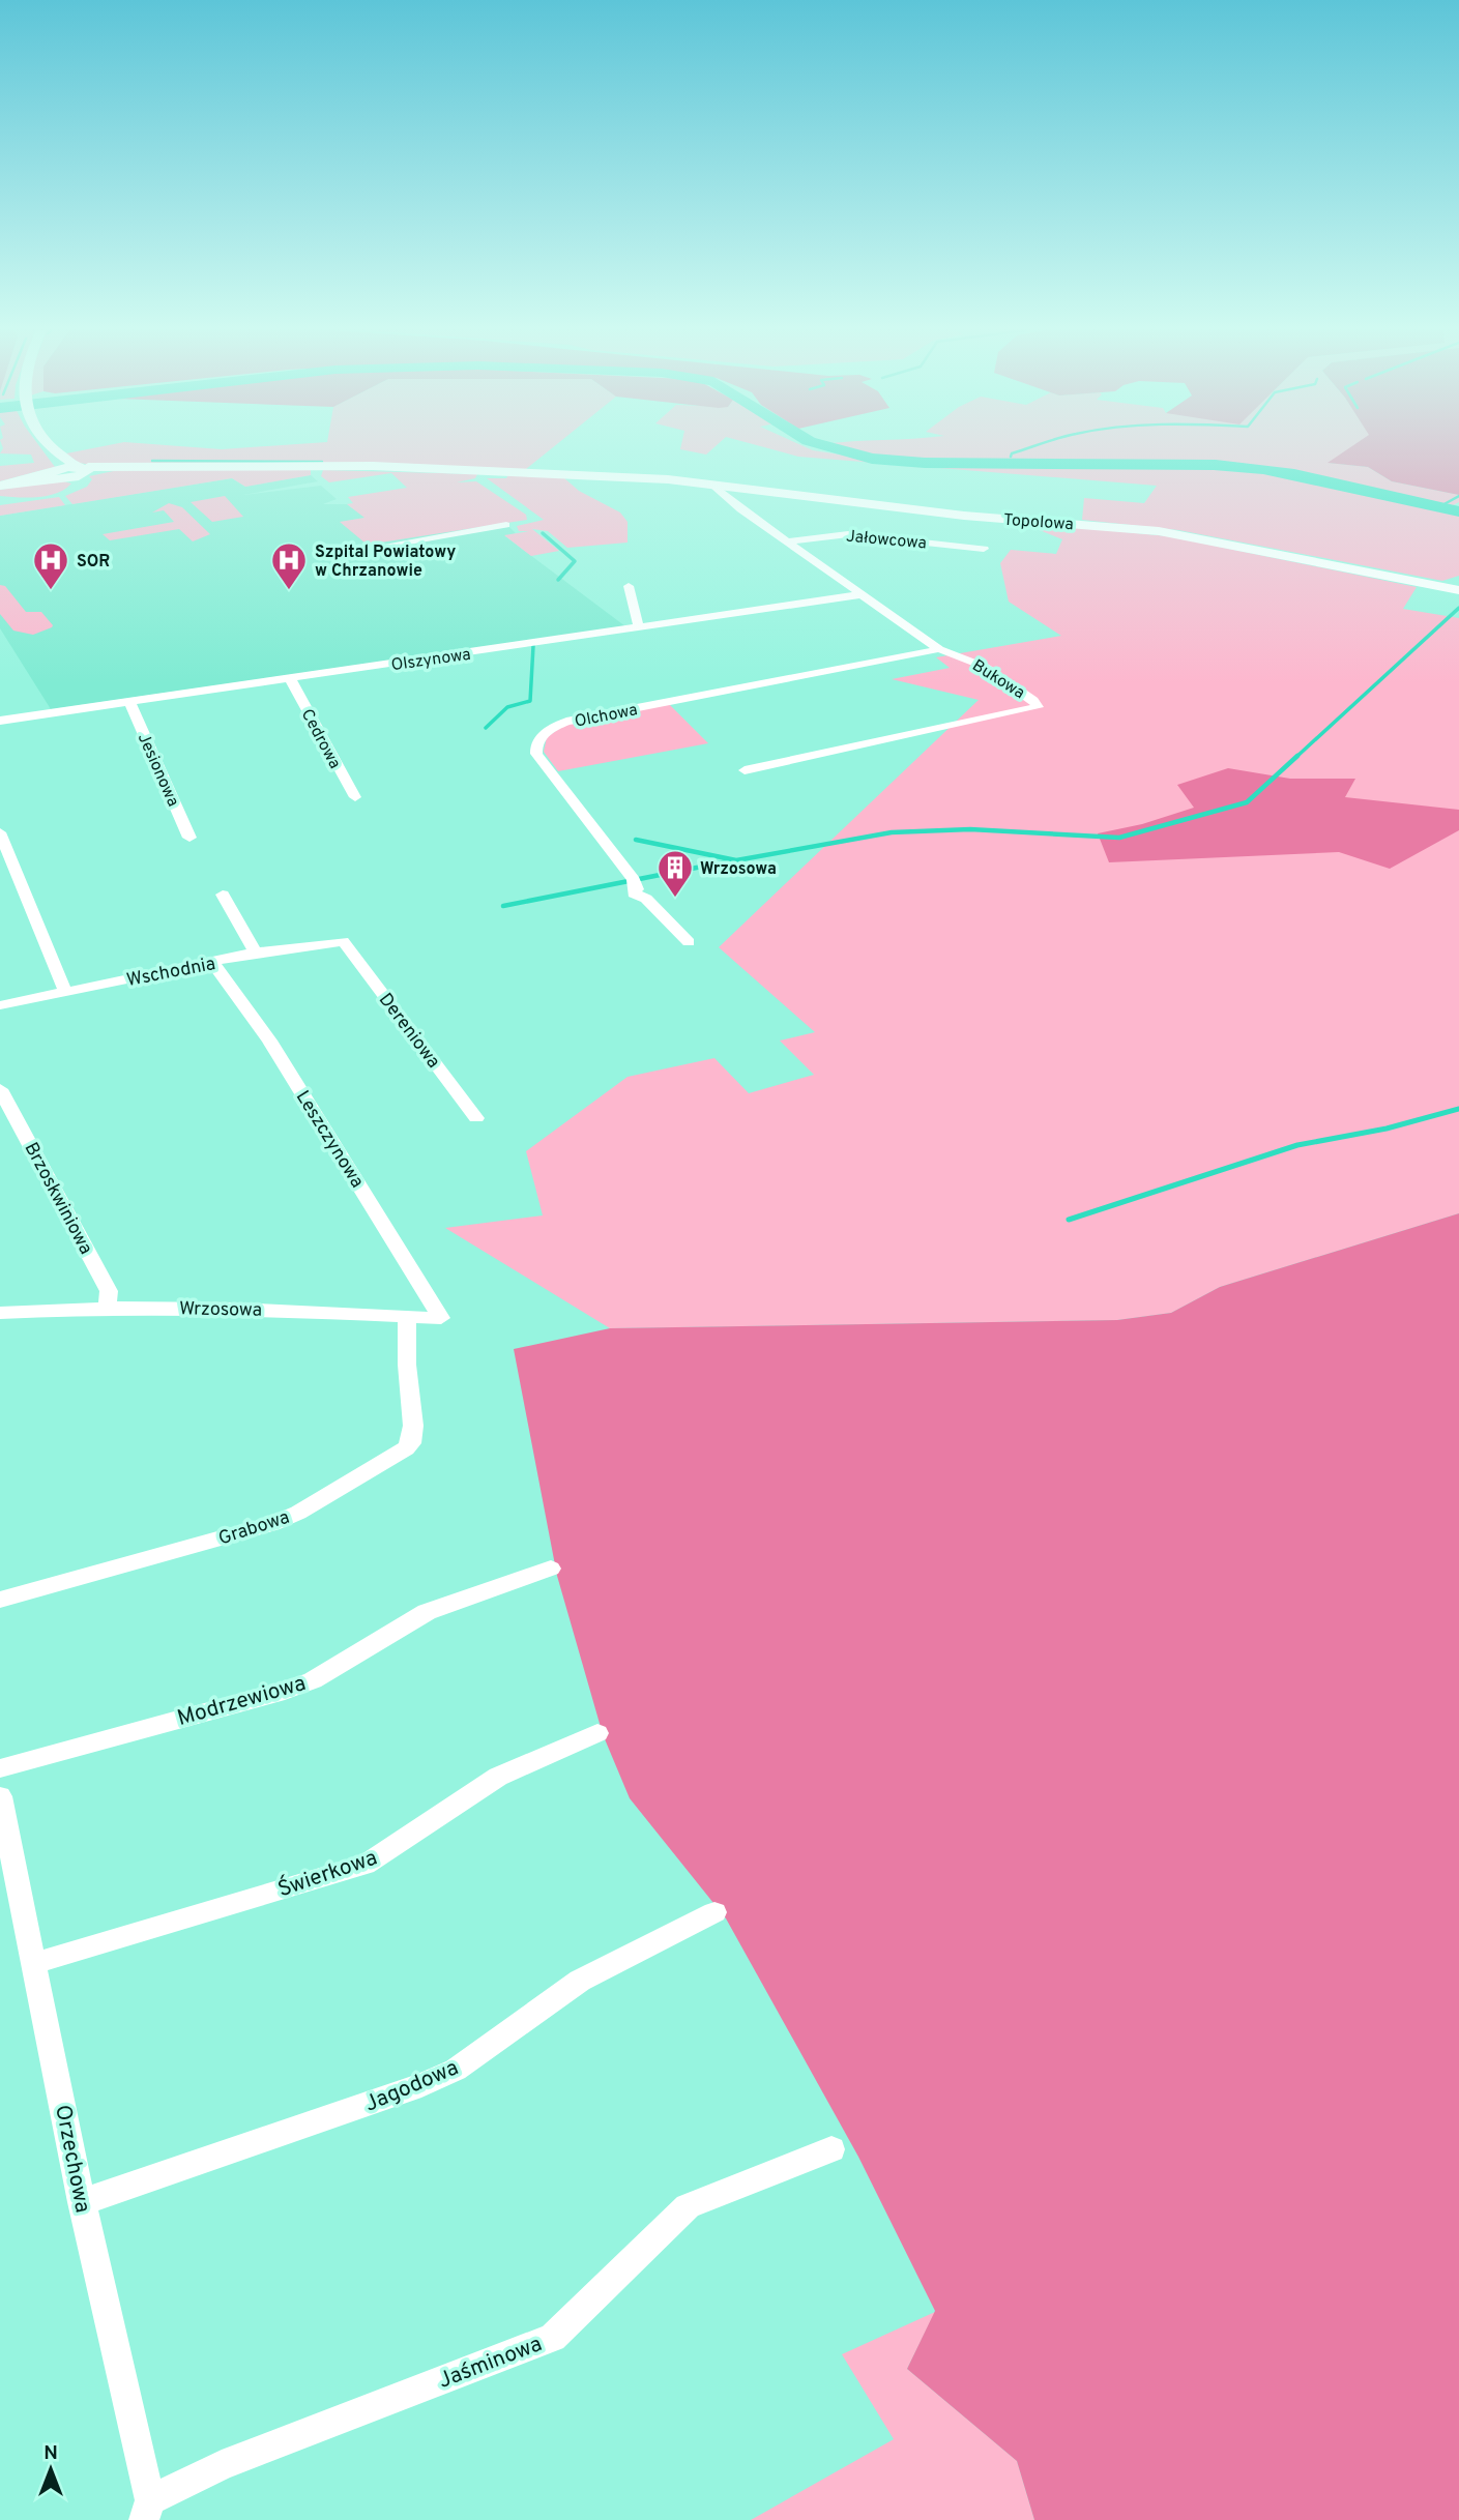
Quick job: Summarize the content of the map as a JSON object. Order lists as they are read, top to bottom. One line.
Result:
{"streets":{"street":["Topolowa","Jałowcowa","Olszynowa","Bukowa","Olchowa","Cedrowa","Jesionowa","Wschodnia","Dereniowa","Leszczynowa","Brzoskwiniowa","Wrzosowa","Grabowa","Modrzewiowa","Świerkowa","Jagodowa","Orzechowa","Jaśminowa"]},"crossings":[["Topolowa","Bukowa"],["Jałowcowa","Bukowa"],["Olszynowa","Bukowa"],["Olszynowa","Cedrowa"],["Olszynowa","Jesionowa"],["Bukowa","Olchowa"],["Wschodnia","Dereniowa"],["Wschodnia","Leszczynowa"],["Leszczynowa","Wrzosowa"],["Brzoskwiniowa","Wrzosowa"],["Wrzosowa","Grabowa"],["Świerkowa","Orzechowa"],["Jagodowa","Orzechowa"],["Orzechowa","Jaśminowa"]],"places":{"hospital":["SOR","Szpital Powiatowy w Chrzanowie"],"building":["Wrzosowa"]},"north":"top"}
